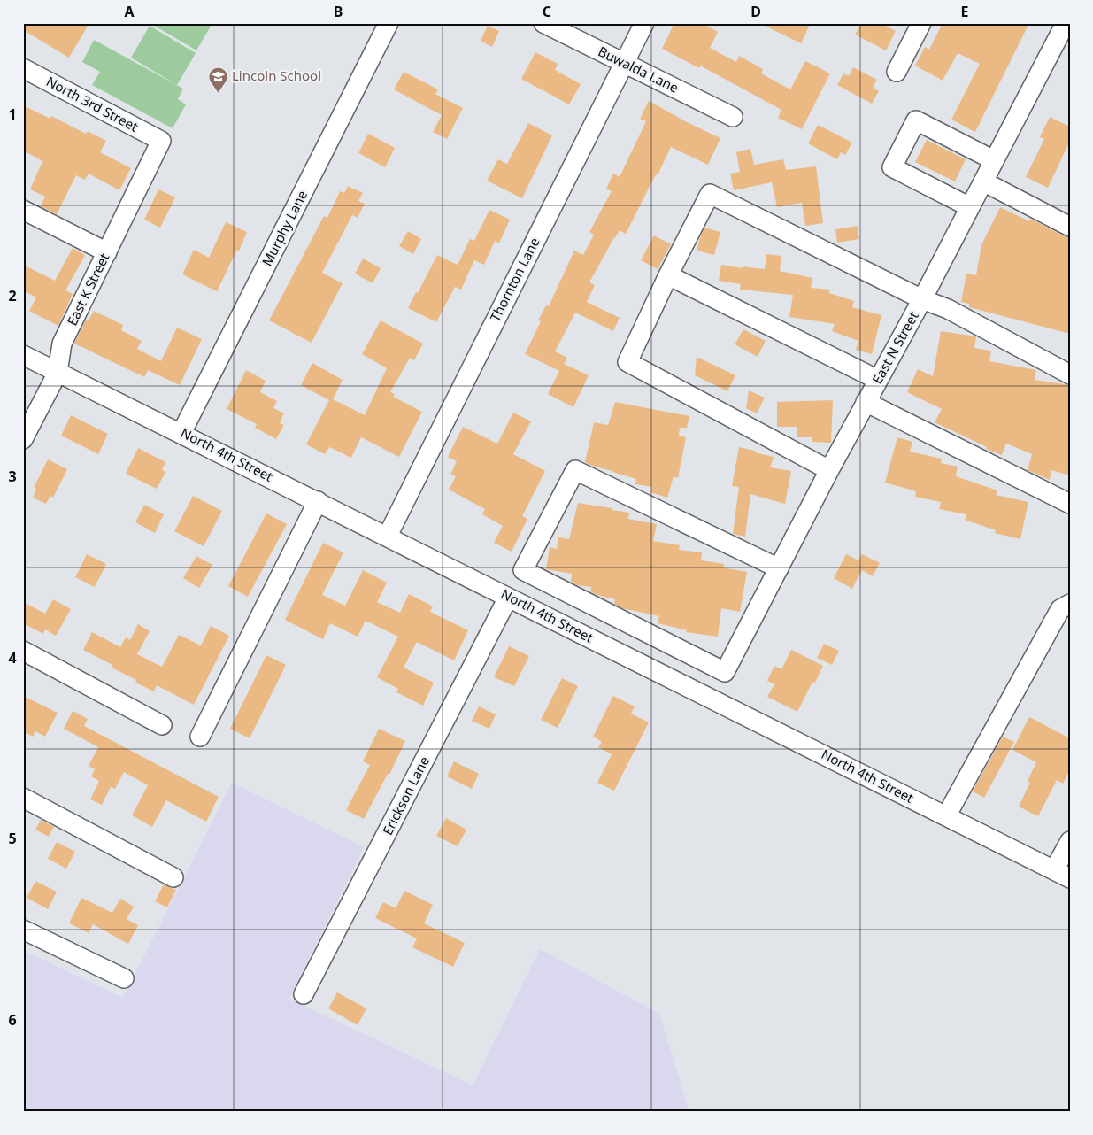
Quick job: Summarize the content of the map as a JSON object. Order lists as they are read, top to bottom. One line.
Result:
{"streets":{"street":["Buwalda Lane","North 3rd Street","Murphy Lane","Thornton Lane","East K Street","East N Street","North 4th Street","Erickson Lane"]},"crossings":[["Buwalda Lane","Thornton Lane"],["North 3rd Street","East K Street"],["Murphy Lane","North 4th Street"],["Thornton Lane","North 4th Street"],["East K Street","North 4th Street"],["North 4th Street","Erickson Lane"]],"places":{"school or university":["Lincoln School"]},"grid":{"columns":["A","B","C","D","E"],"rows":["1","2","3","4","5","6"]}}
